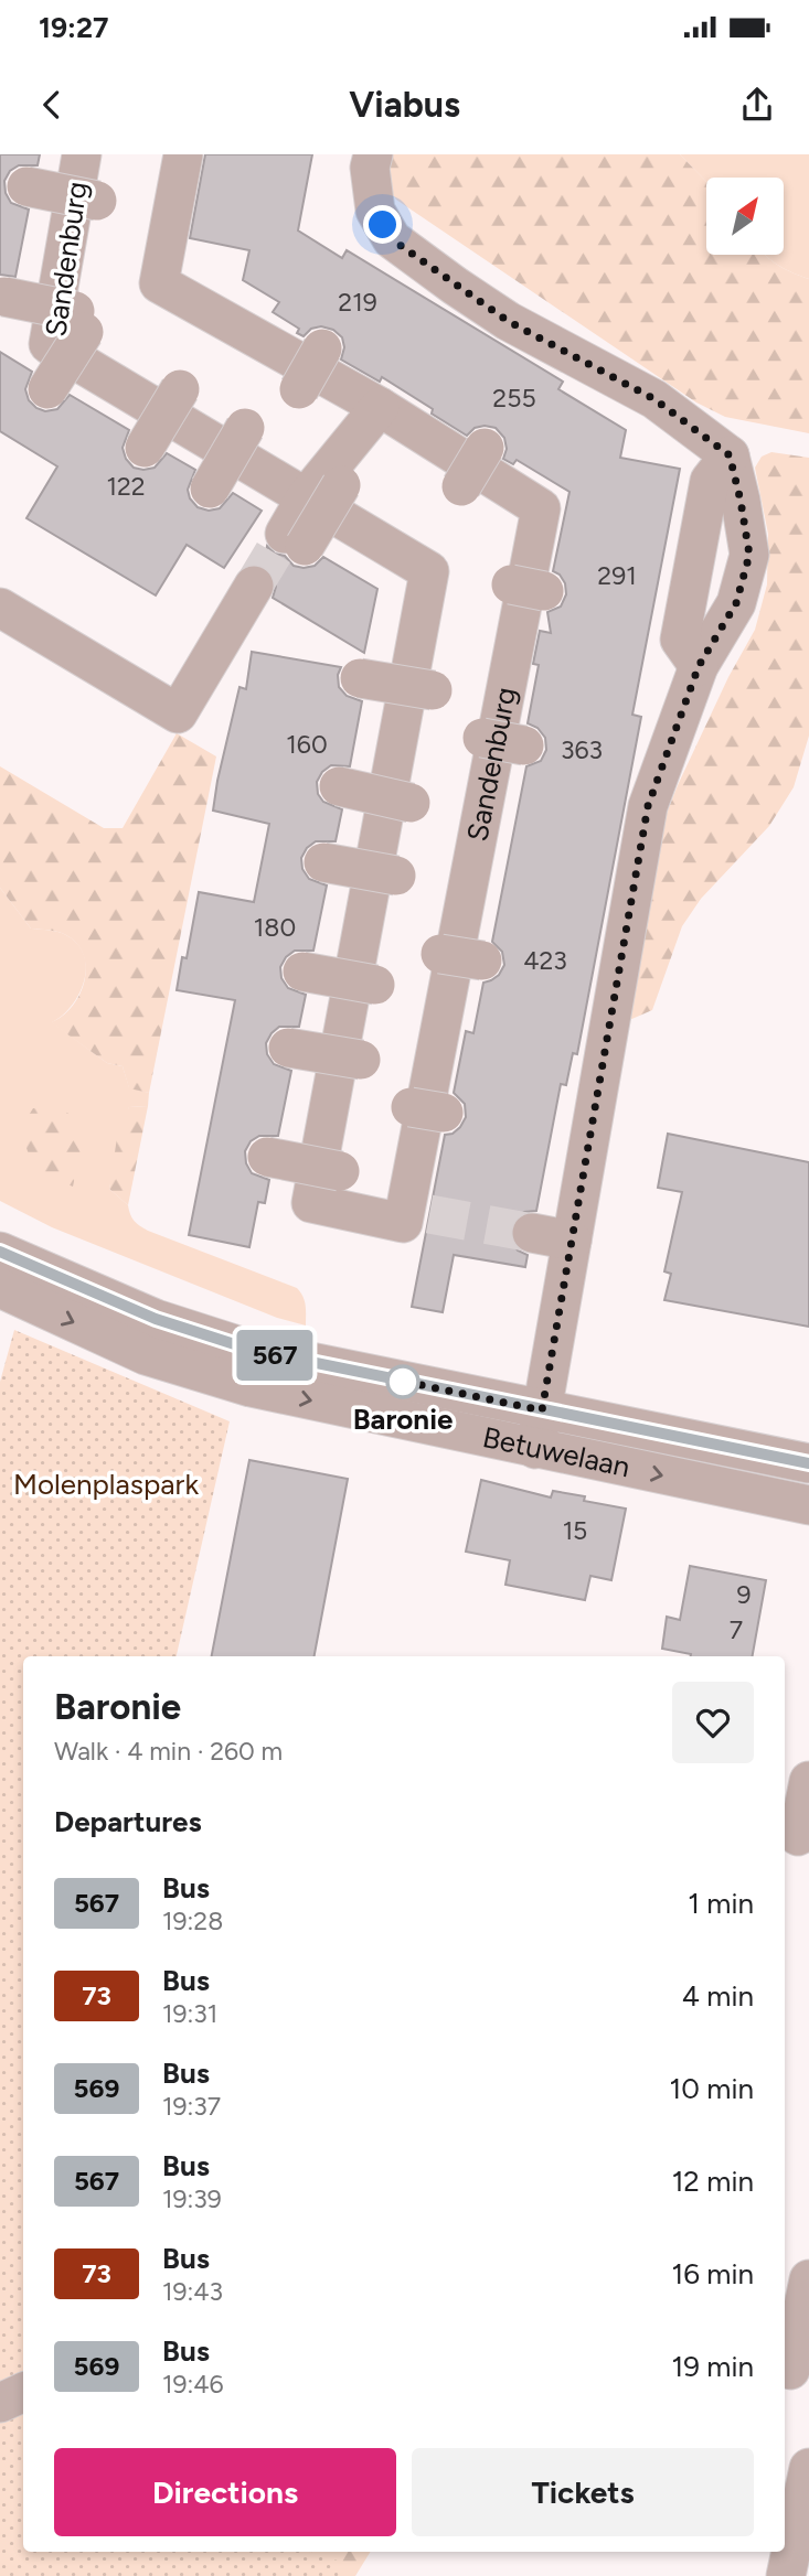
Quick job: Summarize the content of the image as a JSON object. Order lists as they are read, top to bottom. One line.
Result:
{"streets":{"street":["Sandenburg","Betuwelaan"]},"parks":["Molenplaspark"],"places":["Baronie"],"lines":["bus line 567"],"house_numbers":["219","255","122","291","160","363","180","423","15","9","7"],"north":"top right","page":{"status":"19:27","header":"Viabus","on_map":"567","heading":[["Baronie","Walk · 4 min · 260 m"],"Departures"],"list":[{"mark":"567","name":"Bus","note":"19:28","value":"1 min"},{"mark":"73","name":"Bus","note":"19:31","value":"4 min"},{"mark":"569","name":"Bus","note":"19:37","value":"10 min"},{"mark":"567","name":"Bus","note":"19:39","value":"12 min"},{"mark":"73","name":"Bus","note":"19:43","value":"16 min"},{"mark":"569","name":"Bus","note":"19:46","value":"19 min"}],"buttons":["Directions","Tickets"]}}
